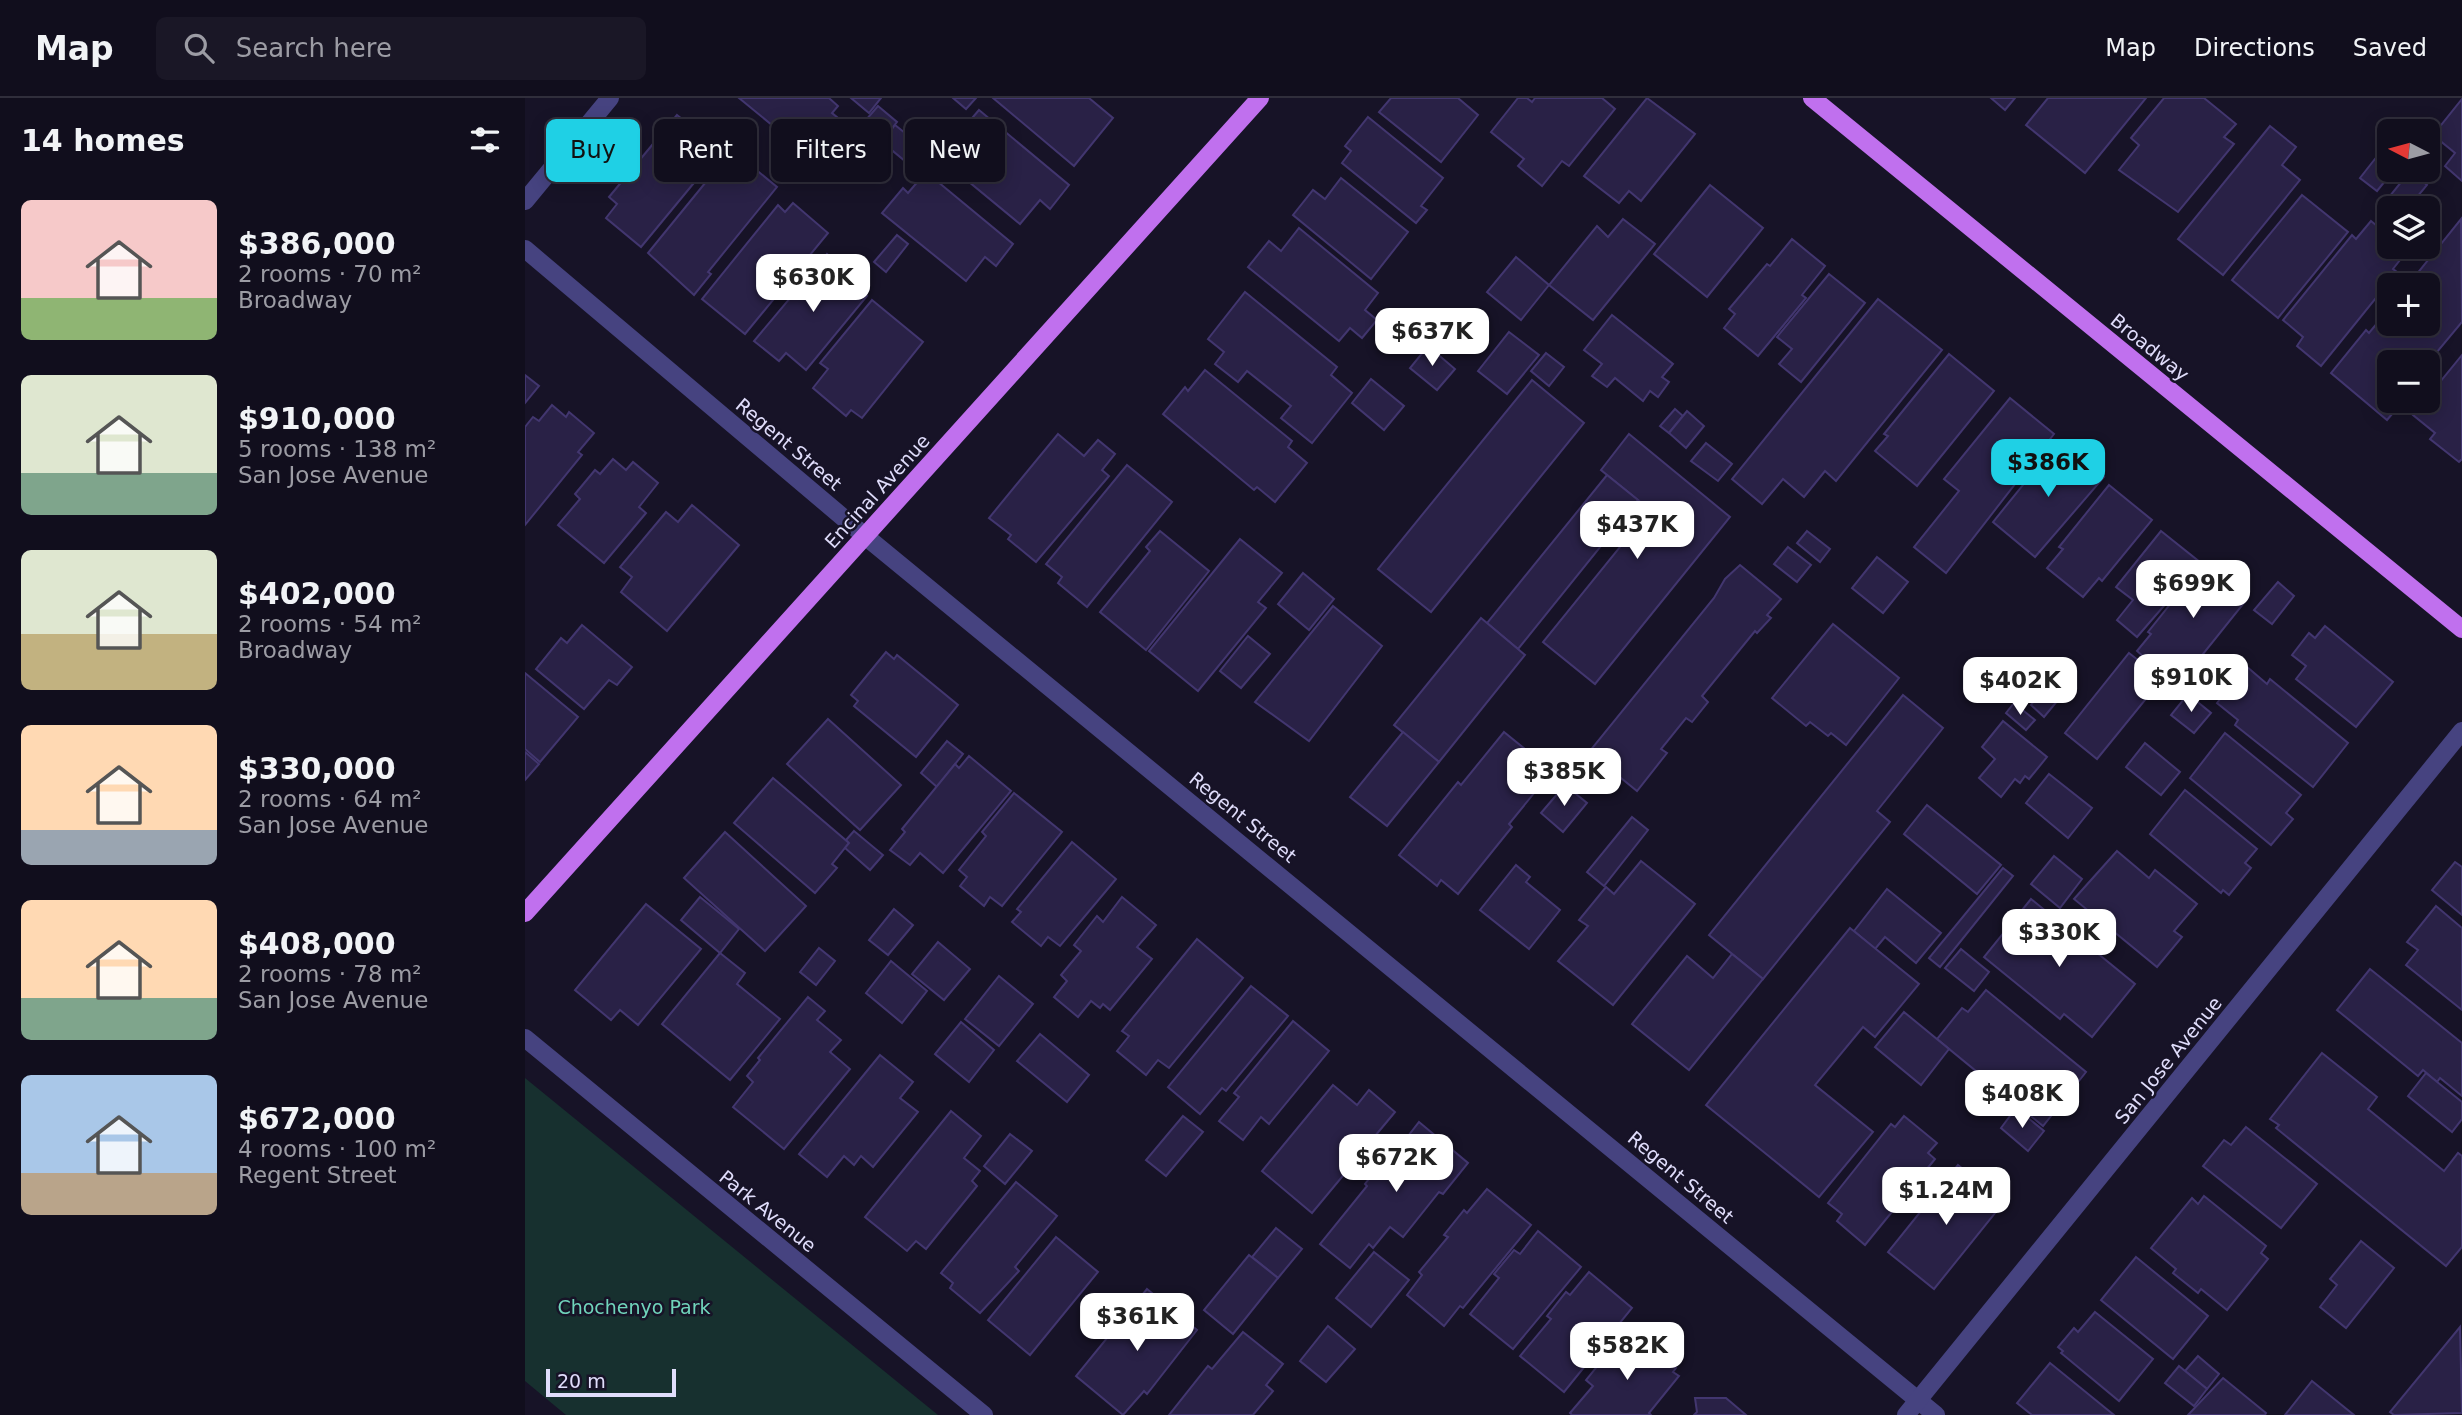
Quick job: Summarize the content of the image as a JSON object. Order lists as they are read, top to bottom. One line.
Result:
{"streets":{"main road":["Broadway","Encinal Avenue"],"street":["Regent Street","San Jose Avenue","Park Avenue"]},"crossings":[["Regent Street","Encinal Avenue"],["Regent Street","San Jose Avenue"]],"parks":["Chochenyo Park"],"scale_bar":"20 m","north":"left","page":{"header":"Map","search":"Search here","nav":["Map","Directions","Saved"],"heading":"14 homes","map_buttons":["+","−"],"chip":["Buy","Rent","Filters","New"],"list":[{"name":"$386,000","note":"2 rooms · 70 m² · Broadway"},{"name":"$910,000","note":"5 rooms · 138 m² · San Jose Avenue"},{"name":"$402,000","note":"2 rooms · 54 m² · Broadway"},{"name":"$330,000","note":"2 rooms · 64 m² · San Jose Avenue"},{"name":"$408,000","note":"2 rooms · 78 m² · San Jose Avenue"},{"name":"$672,000","note":"4 rooms · 100 m² · Regent Street"}],"price":["$630K","$637K","$386K","$437K","$699K","$910K","$402K","$385K","$330K","$408K","$672K","$1.24M","$361K","$582K"],"scale":"20 m"}}
